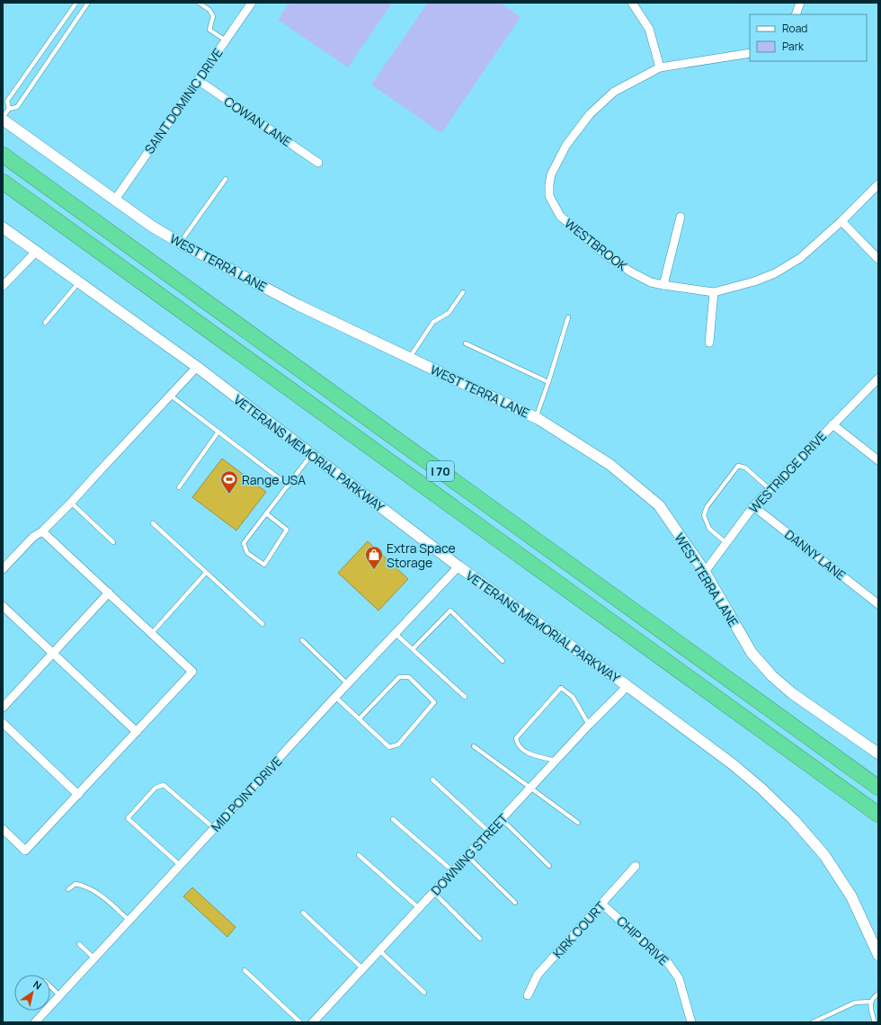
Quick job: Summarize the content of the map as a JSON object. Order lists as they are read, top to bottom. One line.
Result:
{"streets":{"highway":["I 70"],"street":["SAINT DOMINIC DRIVE","COWAN LANE","WESTBROOK","WEST TERRA LANE","VETERANS MEMORIAL PARKWAY","WESTRIDGE DRIVE","DANNY LANE","MID POINT DRIVE","DOWNING STREET","KIRK COURT","CHIP DRIVE"]},"crossings":[["SAINT DOMINIC DRIVE","COWAN LANE"],["SAINT DOMINIC DRIVE","WEST TERRA LANE"],["WEST TERRA LANE","WESTRIDGE DRIVE"],["VETERANS MEMORIAL PARKWAY","MID POINT DRIVE"],["VETERANS MEMORIAL PARKWAY","DOWNING STREET"],["WESTRIDGE DRIVE","DANNY LANE"],["KIRK COURT","CHIP DRIVE"]],"places":{"sports":["Range USA"],"shop":["Extra Space Storage"]},"legend":["Road","Park"],"north":"top right"}
